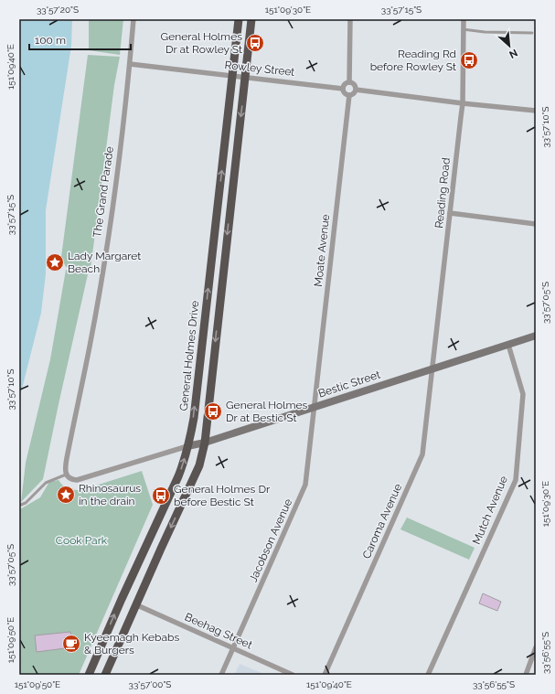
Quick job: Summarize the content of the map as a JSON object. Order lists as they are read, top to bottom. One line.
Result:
{"streets":{"highway":["General Holmes Drive"],"main road":["Bestic Street"],"street":["Rowley Street","The Grand Parade","Reading Road","Moate Avenue","Mutch Avenue","Caroma Avenue","Jacobson Avenue","Beehag Street"]},"crossings":[["Rowley Street","The Grand Parade"],["Rowley Street","Moate Avenue"],["Rowley Street","General Holmes Drive"],["The Grand Parade","Bestic Street"],["Reading Road","Bestic Street"],["Reading Road","Caroma Avenue"],["Moate Avenue","Bestic Street"],["Moate Avenue","Jacobson Avenue"],["General Holmes Drive","Bestic Street"],["Bestic Street","Mutch Avenue"],["Bestic Street","Caroma Avenue"],["Bestic Street","Jacobson Avenue"],["Jacobson Avenue","Beehag Street"]],"parks":["Cook Park"],"places":{"bus stop":["General Holmes Dr at Rowley St","Reading Rd before Rowley St","General Holmes Dr at Bestic St","General Holmes Dr before Bestic St"],"place":["Lady Margaret Beach","Rhinosaurus in the drain"],"cafe":["Kyeemagh Kebabs & Burgers"]},"scale_bar":"100 m","north":"bottom right","coordinates":["33°57'20\"S","151°09'30\"E","33°57'15\"S","151°09'40\"E","33°57'10\"S","33°57'05\"S","151°09'50\"E","33°56'55\"S","33°57'00\"S"]}
